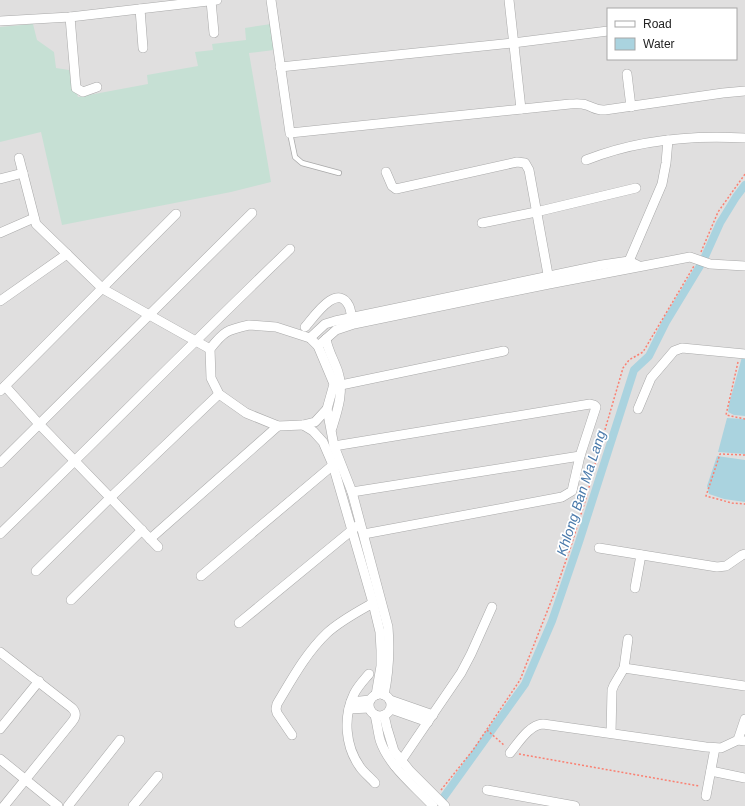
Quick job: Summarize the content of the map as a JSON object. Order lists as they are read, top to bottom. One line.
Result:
{"water":["Khlong Ban Ma Lang"],"legend":["Road","Water"]}
